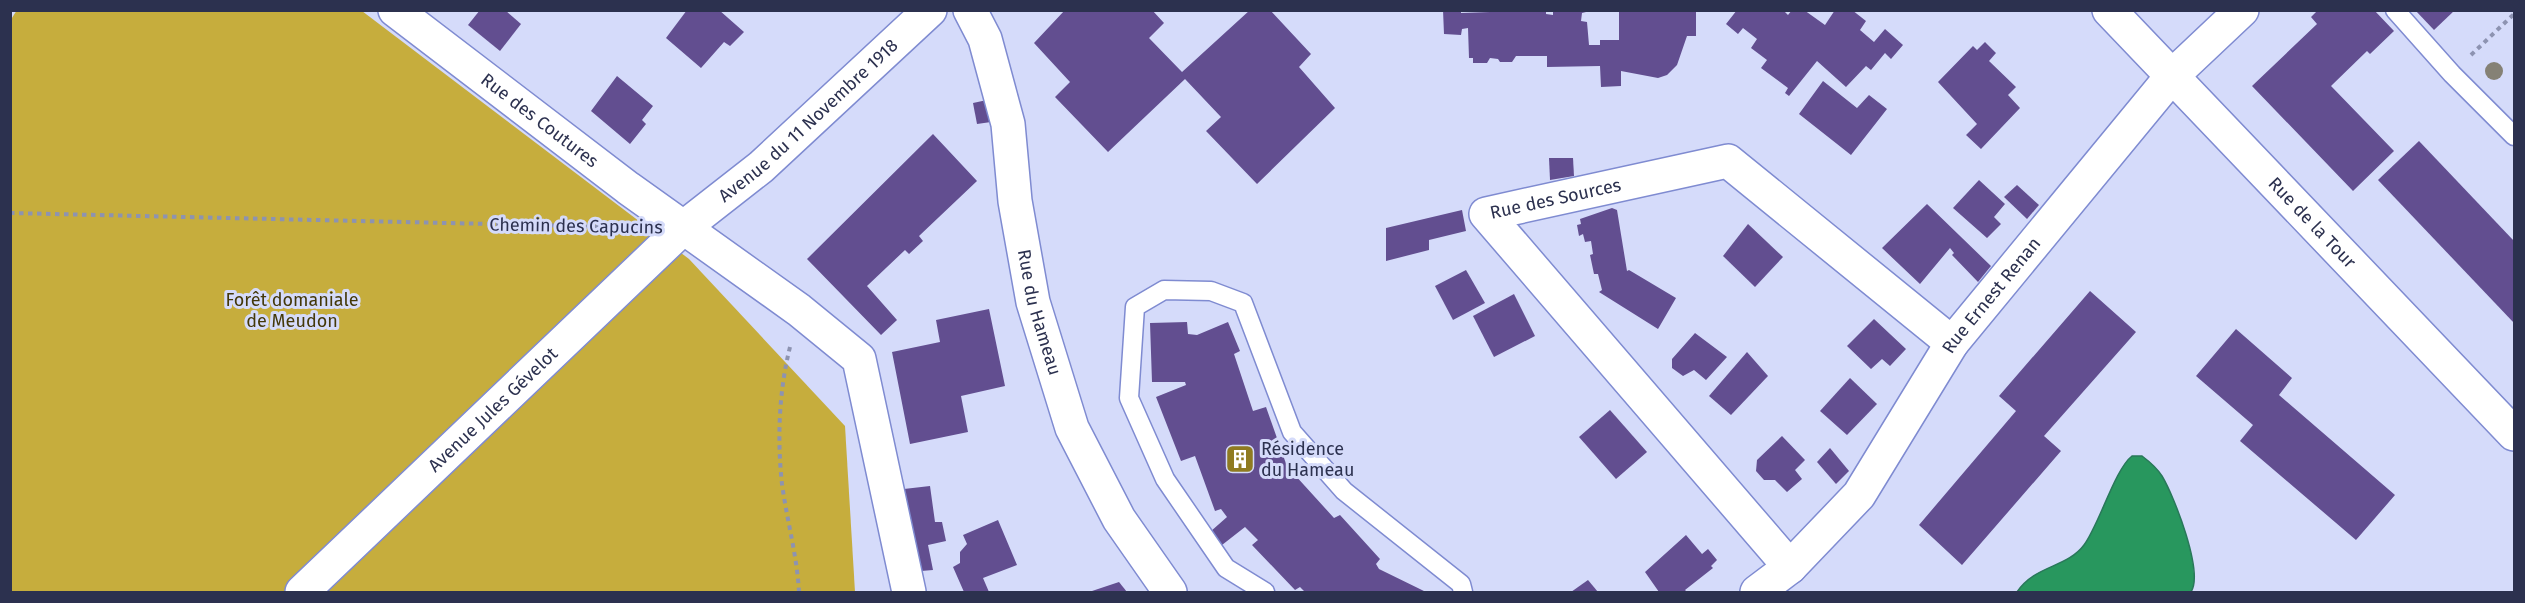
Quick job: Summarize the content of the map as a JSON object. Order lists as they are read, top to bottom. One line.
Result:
{"streets":{"street":["Rue des Coutures","Avenue du 11 Novembre 1918","Rue des Sources","Rue de la Tour","Chemin des Capucins","Rue Ernest Renan","Rue du Hameau","Avenue Jules Gévelot"]},"crossings":[["Rue des Coutures","Avenue du 11 Novembre 1918"],["Rue des Coutures","Chemin des Capucins"],["Rue des Coutures","Avenue Jules Gévelot"],["Avenue du 11 Novembre 1918","Chemin des Capucins"],["Avenue du 11 Novembre 1918","Avenue Jules Gévelot"],["Rue des Sources","Rue Ernest Renan"],["Rue de la Tour","Rue Ernest Renan"],["Chemin des Capucins","Avenue Jules Gévelot"]],"parks":["Forêt domaniale de Meudon"],"places":{"building":["Résidence du Hameau"]}}
